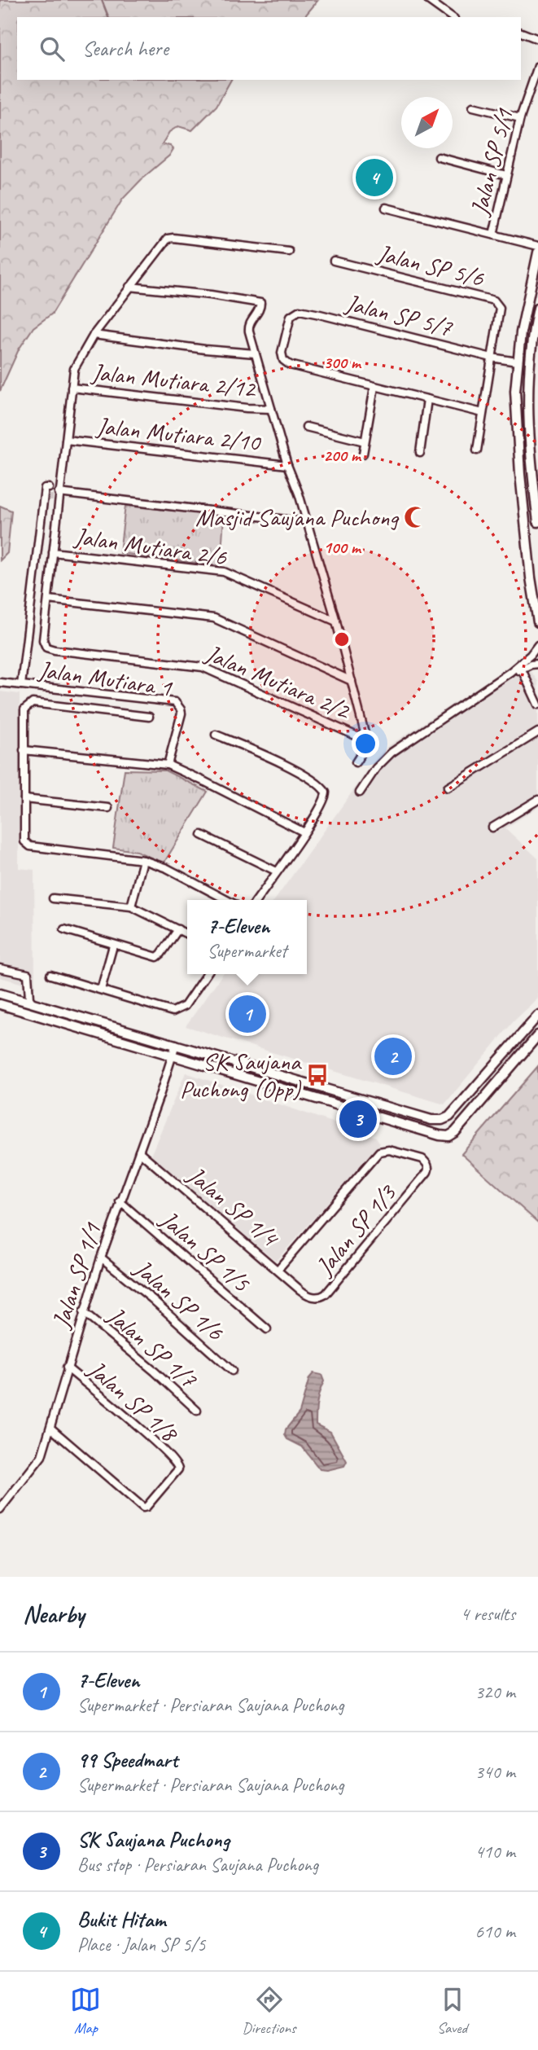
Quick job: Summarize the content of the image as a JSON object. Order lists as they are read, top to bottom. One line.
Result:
{"streets":{"street":["Jalan SP 5/1","Jalan SP 5/6","Jalan SP 5/7","Jalan Mutiara 2/12","Jalan Mutiara 2/10","Jalan Mutiara 2/6","Jalan Mutiara 1","Jalan Mutiara 2/2","Jalan SP 1/4","Jalan SP 1/3","Jalan SP 1/5","Jalan SP 1/1","Jalan SP 1/6","Jalan SP 1/7","Jalan SP 1/8"]},"crossings":[["Jalan SP 5/6","Jalan SP 5/7"],["Jalan SP 1/4","Jalan SP 1/3"],["Jalan SP 1/4","Jalan SP 1/1"],["Jalan SP 1/5","Jalan SP 1/1"],["Jalan SP 1/1","Jalan SP 1/6"],["Jalan SP 1/1","Jalan SP 1/7"],["Jalan SP 1/1","Jalan SP 1/8"]],"places":{"mosque":["Masjid Saujana Puchong"],"bus stop":["SK Saujana Puchong (Opp)"]},"north":"top right","page":{"search":"Search here","pins":["4","1","2","3"],"popup":["7-Eleven","Supermarket"],"heading":["Nearby","4 results"],"list":[{"mark":"1","name":"7-Eleven","note":"Supermarket · Persiaran Saujana Puchong","value":"320 m"},{"mark":"2","name":"99 Speedmart","note":"Supermarket · Persiaran Saujana Puchong","value":"340 m"},{"mark":"3","name":"SK Saujana Puchong","note":"Bus stop · Persiaran Saujana Puchong","value":"410 m"},{"mark":"4","name":"Bukit Hitam","note":"Place · Jalan SP 5/5","value":"610 m"}],"nav":["Map","Directions","Saved"]},"rings":["300 m","200 m","100 m"]}
